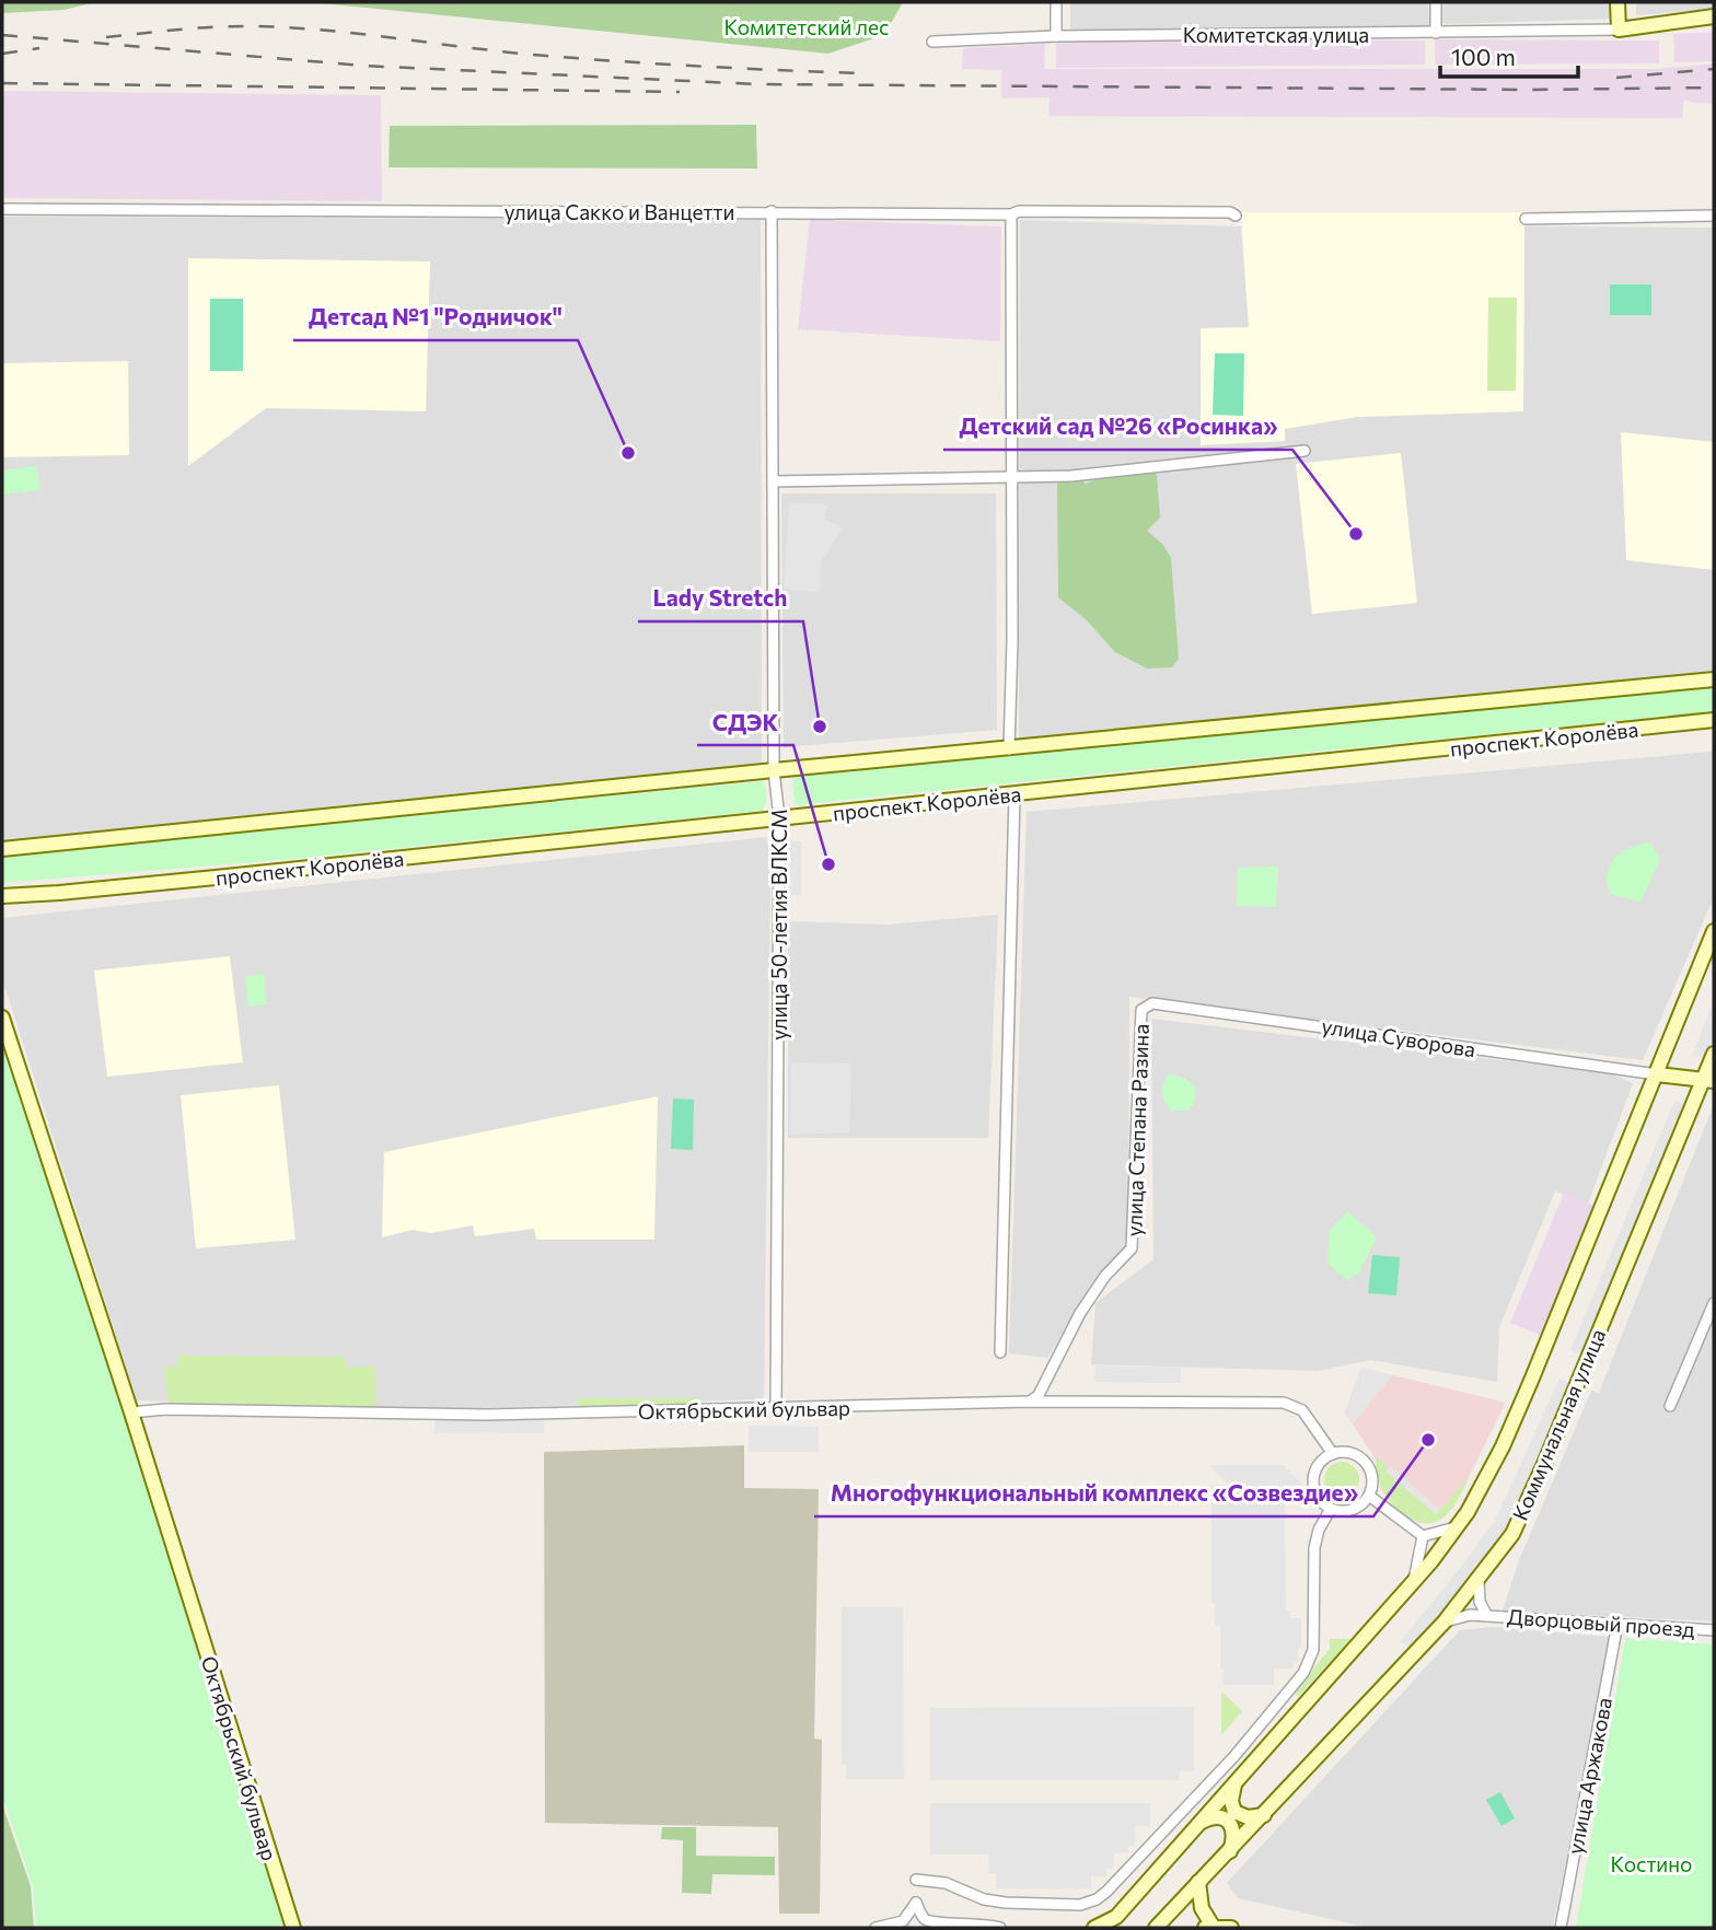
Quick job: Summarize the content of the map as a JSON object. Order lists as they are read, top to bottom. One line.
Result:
{"streets":{"main road":["проспект Королёва","Октябрьский бульвар","Коммунальная улица"],"street":["Комитетская улица","улица Сакко и Ванцетти","улица 50-летия ВЛКСМ","улица Суворова","улица Степана Разина","Дворцовый проезд","улица Аржакова"]},"crossings":[["улица Сакко и Ванцетти","улица 50-летия ВЛКСМ"],["проспект Королёва","улица 50-летия ВЛКСМ"],["улица 50-летия ВЛКСМ","Октябрьский бульвар"],["улица Суворова","улица Степана Разина"],["улица Суворова","Коммунальная улица"],["улица Степана Разина","Октябрьский бульвар"],["Коммунальная улица","Дворцовый проезд"],["Дворцовый проезд","улица Аржакова"]],"parks":["Комитетский лес","Костино"],"places":["Детсад №1 \"Родничок\"","Детский сад №26 «Росинка»","Lady Stretch","СДЭК","Многофункциональный комплекс «Созвездие»"],"scale_bar":"100 m"}
